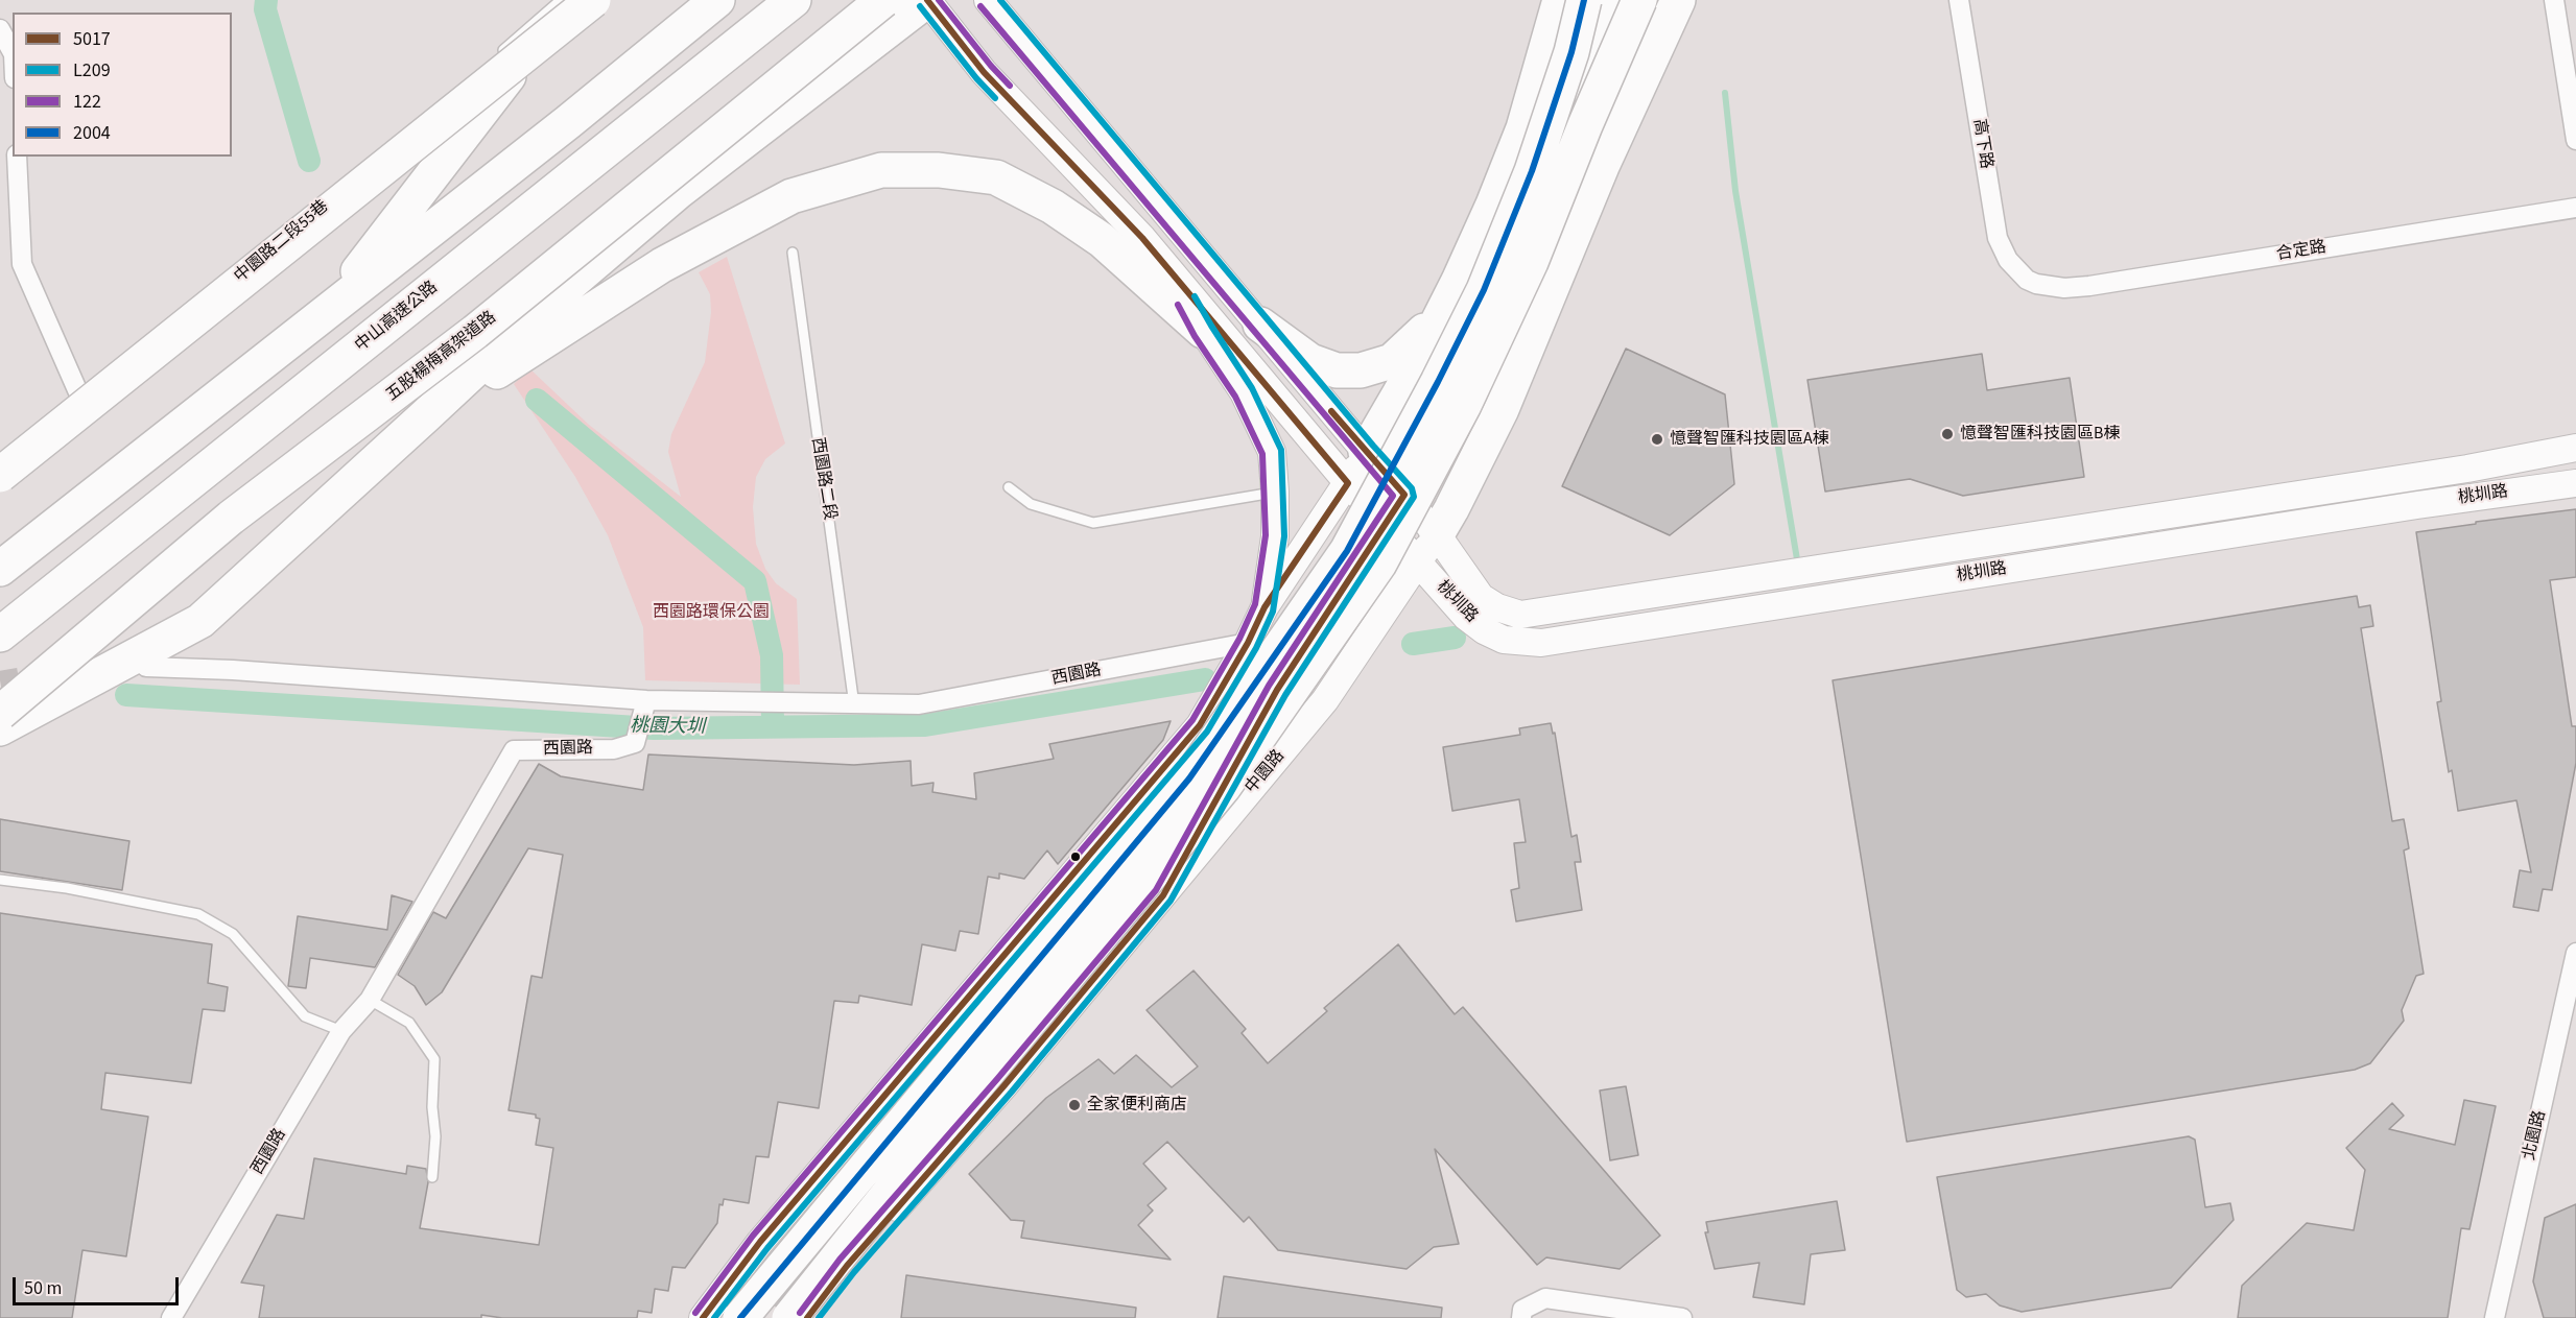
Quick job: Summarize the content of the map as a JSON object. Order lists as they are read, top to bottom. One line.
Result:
{"streets":{"highway":["中山高速公路","五股楊梅高架道路"],"main road":["桃圳路","中園路"],"street":["高下路","合定路","西園路","北園路"],"lane":["中園路二段55巷","西園路二段"]},"crossings":[["高下路","合定路"],["西園路二段","西園路"],["桃圳路","中園路"]],"water":["桃園大圳"],"parks":["西園路環保公園"],"places":["憶聲智匯科技園區B棟","憶聲智匯科技園區A棟","全家便利商店"],"lines":["transit line 5017","transit line L209","transit line 122","transit line 2004"],"legend":["5017","L209","122","2004"],"scale_bar":"50 m"}
